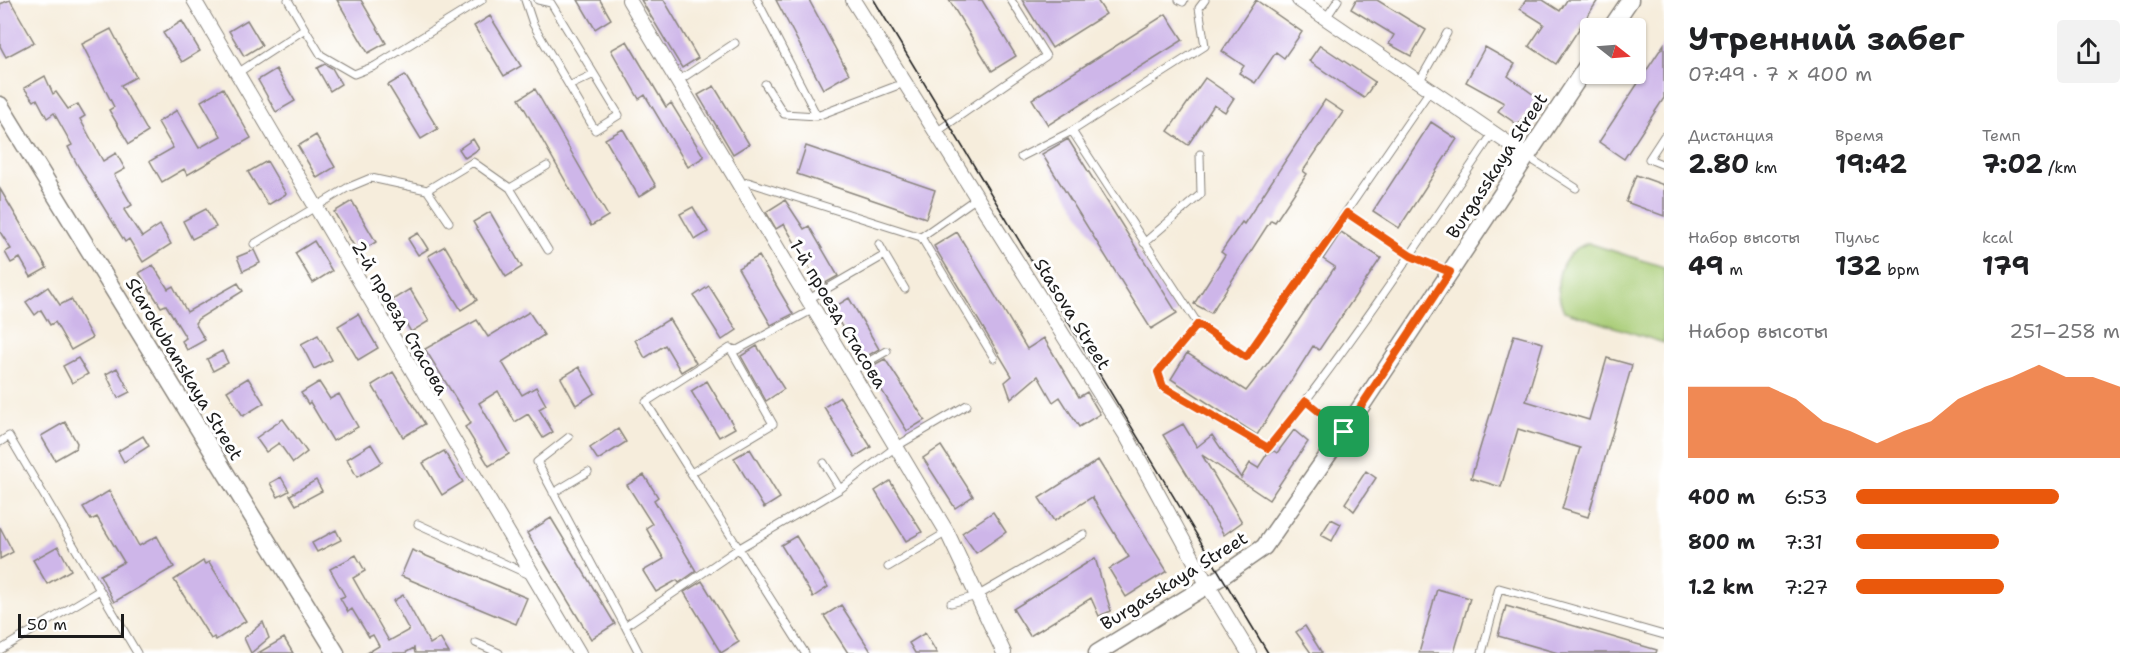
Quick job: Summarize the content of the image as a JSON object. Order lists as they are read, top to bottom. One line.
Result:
{"streets":{"street":["Burgasskaya Street","1-й проезд Стасова","Stasova Street","2-й проезд Стасова","Starokubanskaya Street"]},"crossings":[["Burgasskaya Street","Stasova Street"]],"scale_bar":"50 m","north":"right","page":{"heading":["Утренний забег","07:49 · 7 × 400 m"],"stats":[["Дистанция","2.80 km"],["Время","19:42"],["Темп","7:02 /km"],["Набор высоты","49 m"],["Пульс","132 bpm"],["kcal","179"]],"chart":["Набор высоты","251–258 m"],"list":[{"name":"400 m","note":"6:53"},{"name":"800 m","note":"7:31"},{"name":"1.2 km","note":"7:27"}],"scale":"50 m"}}
